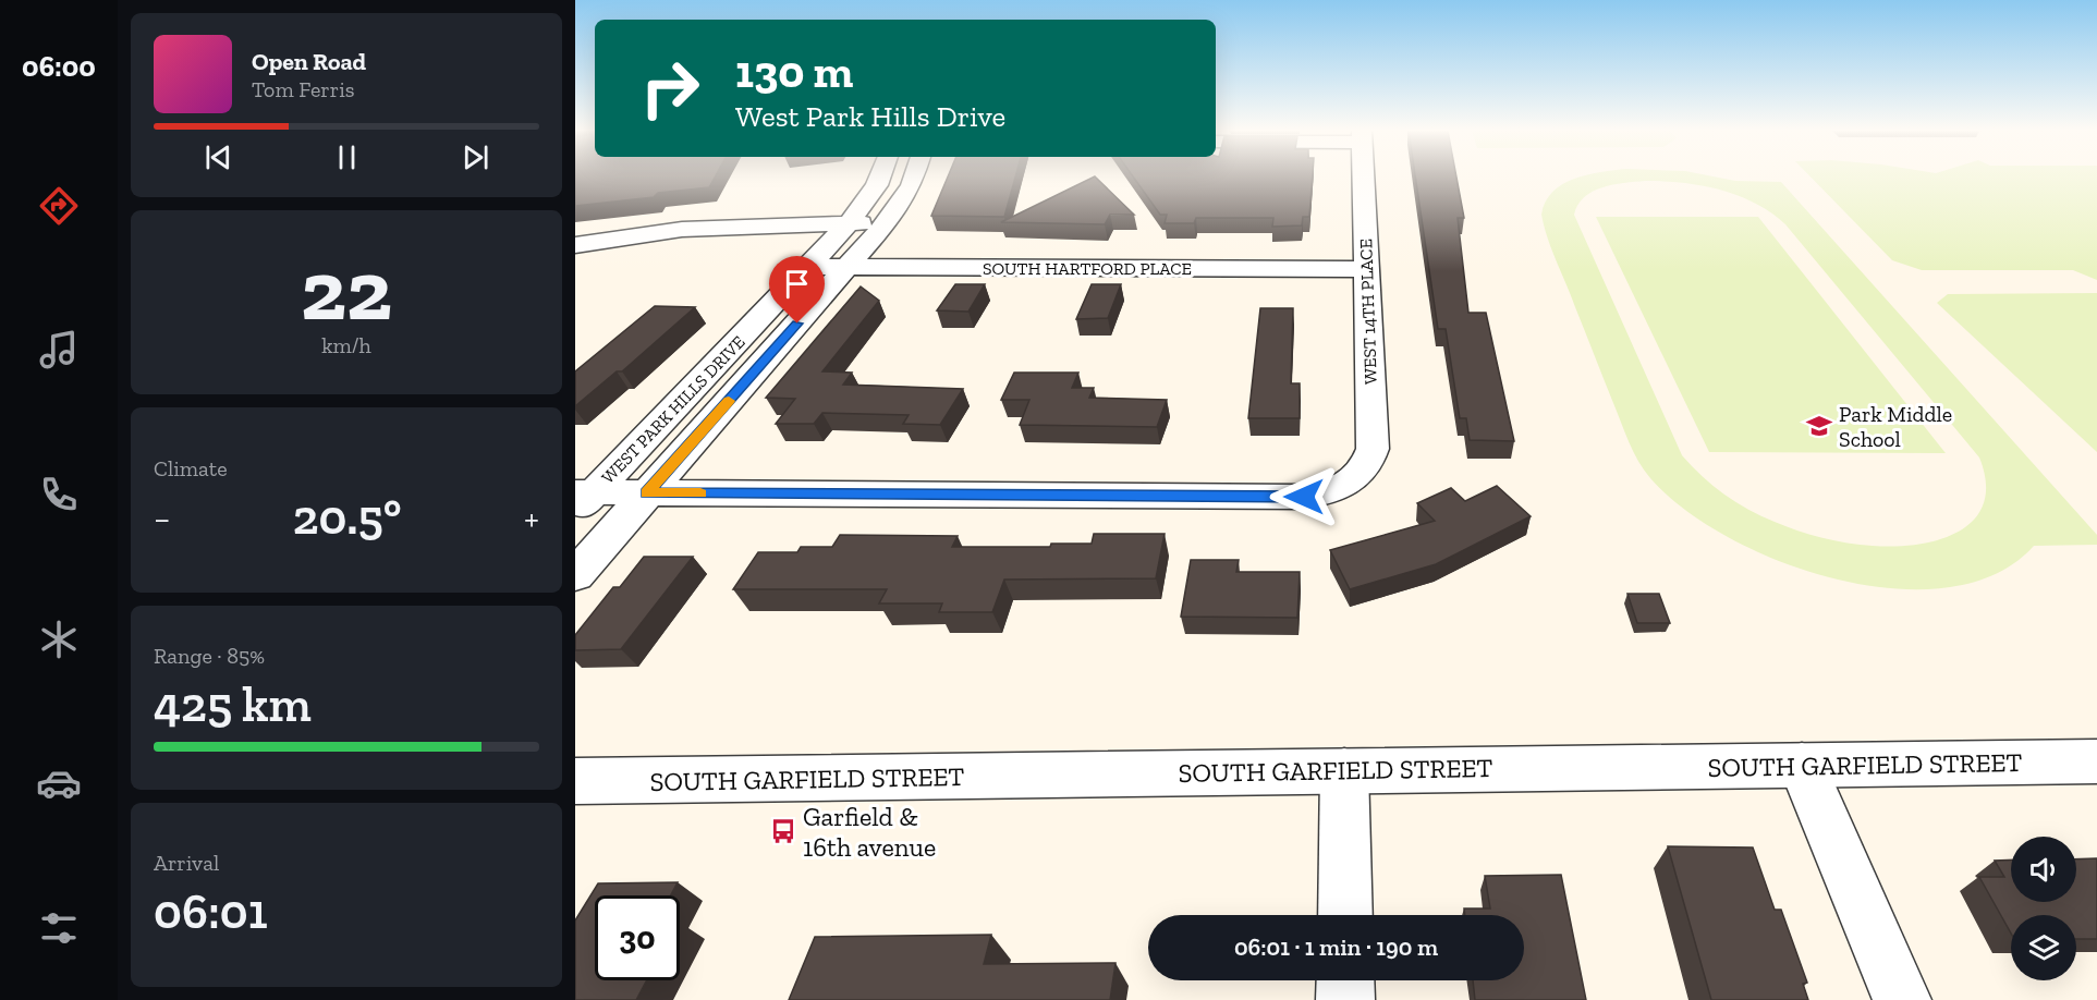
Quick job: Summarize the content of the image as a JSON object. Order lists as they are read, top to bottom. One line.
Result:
{"streets":{"street":["SOUTH HARTFORD PLACE","WEST 14TH PLACE","WEST PARK HILLS DRIVE","SOUTH GARFIELD STREET"]},"crossings":[["SOUTH HARTFORD PLACE","WEST 14TH PLACE"],["SOUTH HARTFORD PLACE","WEST PARK HILLS DRIVE"],["WEST 14TH PLACE","WEST PARK HILLS DRIVE"]],"places":{"school or university":["Park Middle School"],"bus stop":["Garfield & 16th avenue"]},"page":{"tabs":"06:00","turn":["130 m","West Park Hills Drive"],"song":["Open Road","Tom Ferris"],"tile":[["22","km/h"],"Climate",["Range · 85%","425 km"],["Arrival","06:01"]],"heat":["−","20.5°","+"],"limit":"30","trip":"06:01 · 1 min · 190 m"}}
